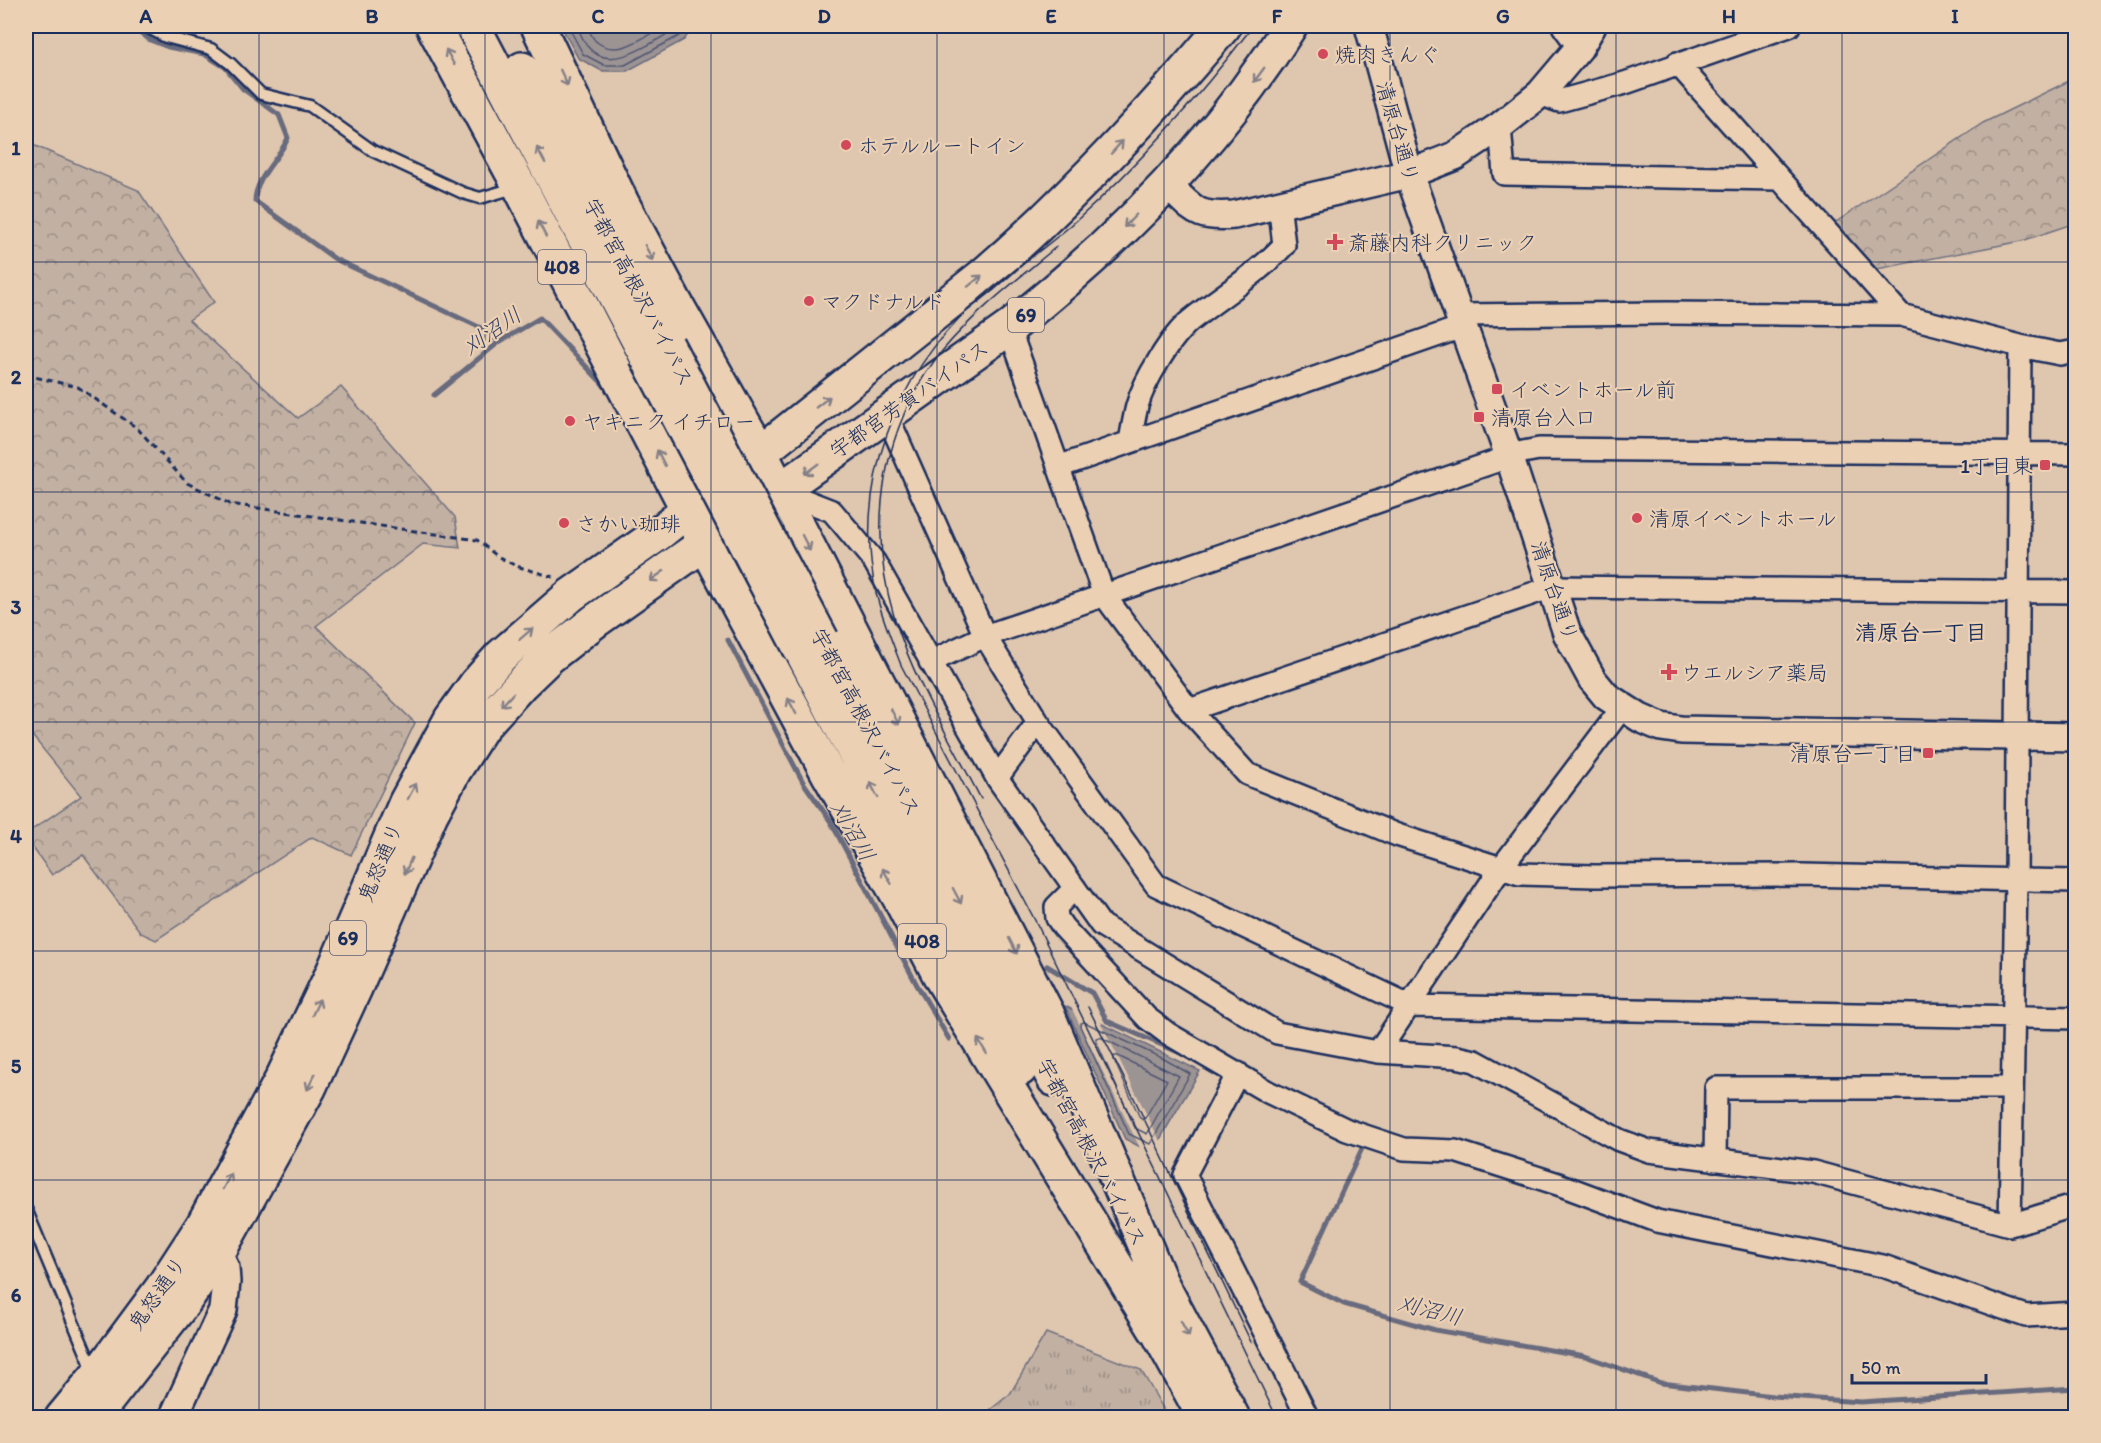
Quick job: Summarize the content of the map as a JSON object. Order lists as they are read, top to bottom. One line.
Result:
{"streets":{"main road":["408","宇都宮高根沢バイパス","69","宇都宮芳賀バイパス","鬼怒通り"],"street":["清原台通り"]},"crossings":[["408","宇都宮高根沢バイパス"],["408","69"],["408","宇都宮芳賀バイパス"],["408","鬼怒通り"],["69","鬼怒通り"],["宇都宮芳賀バイパス","鬼怒通り"]],"districts":["清原台一丁目"],"water":["刈沼川"],"places":{"other":["焼肉きんぐ","ホテルルートイン","マクドナルド","ヤキニク イチロー","清原イベントホール","さかい珈琲"],"health":["斎藤内科クリニック","ウエルシア薬局"],"transit":["イベントホール前","清原台入口","1丁目東","清原台一丁目"]},"scale_bar":"50 m","grid":{"columns":["A","B","C","D","E","F","G","H","I"],"rows":["1","2","3","4","5","6"]}}
